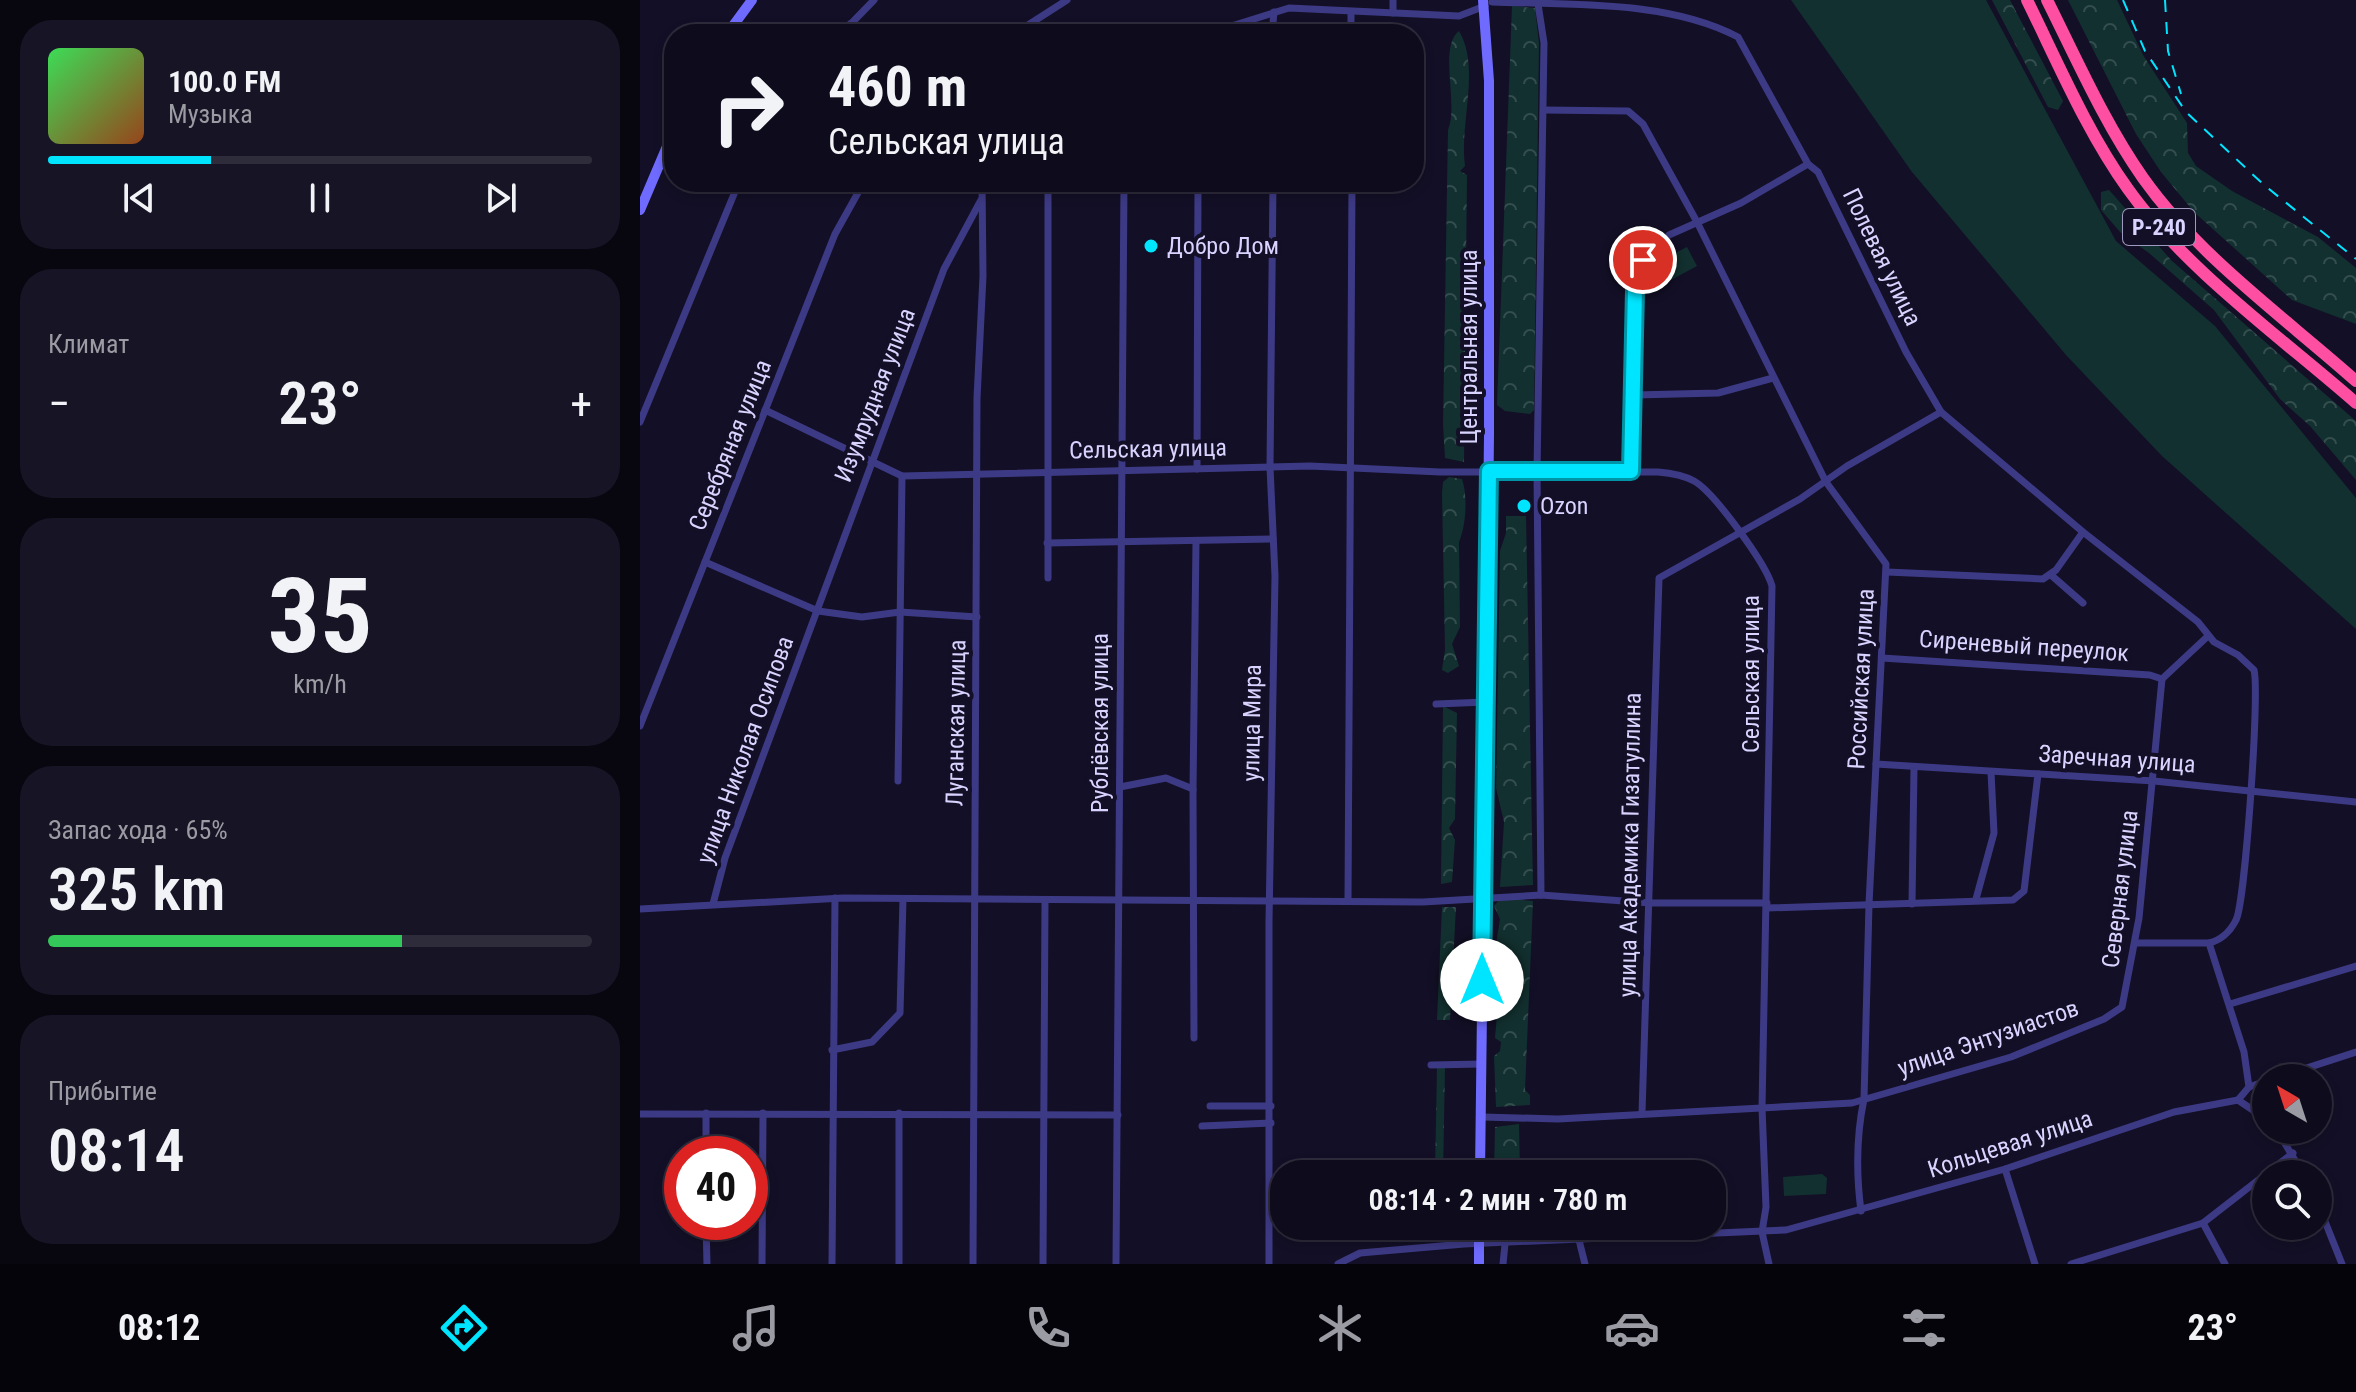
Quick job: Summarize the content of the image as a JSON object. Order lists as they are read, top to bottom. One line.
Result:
{"streets":{"highway":["Р-240"],"street":["Полевая улица","Центральная улица","Изумрудная улица","Серебряная улица","Сельская улица","Сиреневый переулок","Российская улица","Луганская улица","Рублёвская улица","улица Мира","улица Николая Осипова","Заречная улица","улица Академика Гизатуллина","Северная улица","улица Энтузиастов","Кольцевая улица"]},"crossings":[["Полевая улица","Центральная улица"],["Полевая улица","Заречная улица"],["Центральная улица","Сельская улица"],["Центральная улица","улица Энтузиастов"],["Изумрудная улица","Сельская улица"],["Изумрудная улица","Луганская улица"],["Изумрудная улица","улица Николая Осипова"],["Серебряная улица","Сельская улица"],["Сельская улица","Луганская улица"],["Сельская улица","Рублёвская улица"],["Сельская улица","улица Мира"],["Сельская улица","улица Академика Гизатуллина"],["Сельская улица","улица Энтузиастов"],["Сельская улица","Кольцевая улица"],["Сиреневый переулок","Российская улица"],["Сиреневый переулок","Северная улица"],["Российская улица","Заречная улица"],["Российская улица","улица Энтузиастов"],["Российская улица","Кольцевая улица"],["Заречная улица","Северная улица"],["улица Академика Гизатуллина","улица Энтузиастов"],["Северная улица","улица Энтузиастов"]],"places":["Добро Дом","Ozon"],"north":"top left","page":{"turn":["460 m","Сельская улица"],"song":["100.0 FM","Музыка"],"tile":["Климат",["35","km/h"],["Запас хода · 65%","325 km"],["Прибытие","08:14"]],"heat":["−","23°","+"],"limit":"40","trip":"08:14 · 2 мин · 780 m","tabs":["08:12","23°"]}}
